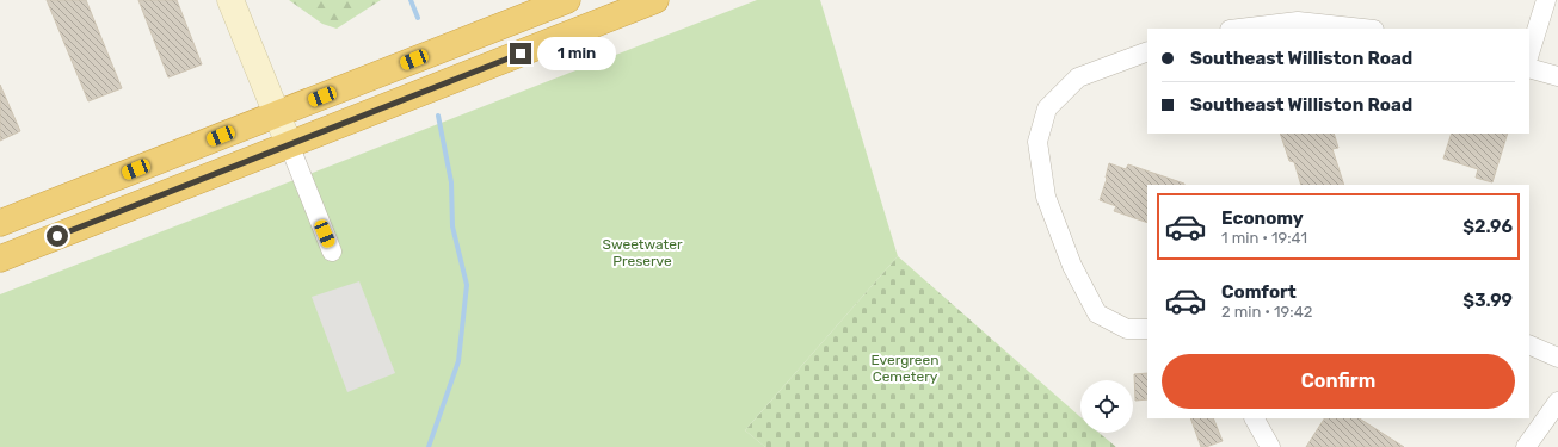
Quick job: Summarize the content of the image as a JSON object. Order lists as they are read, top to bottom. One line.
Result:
{"parks":["Sweetwater Preserve","Evergreen Cemetery"],"page":{"banner":["Southeast Williston Road","Southeast Williston Road"],"bubble":"1 min","list":[{"name":"Economy","note":"1 min · 19:41","value":"$2.96"},{"name":"Comfort","note":"2 min · 19:42","value":"$3.99"}],"buttons":"Confirm"}}
